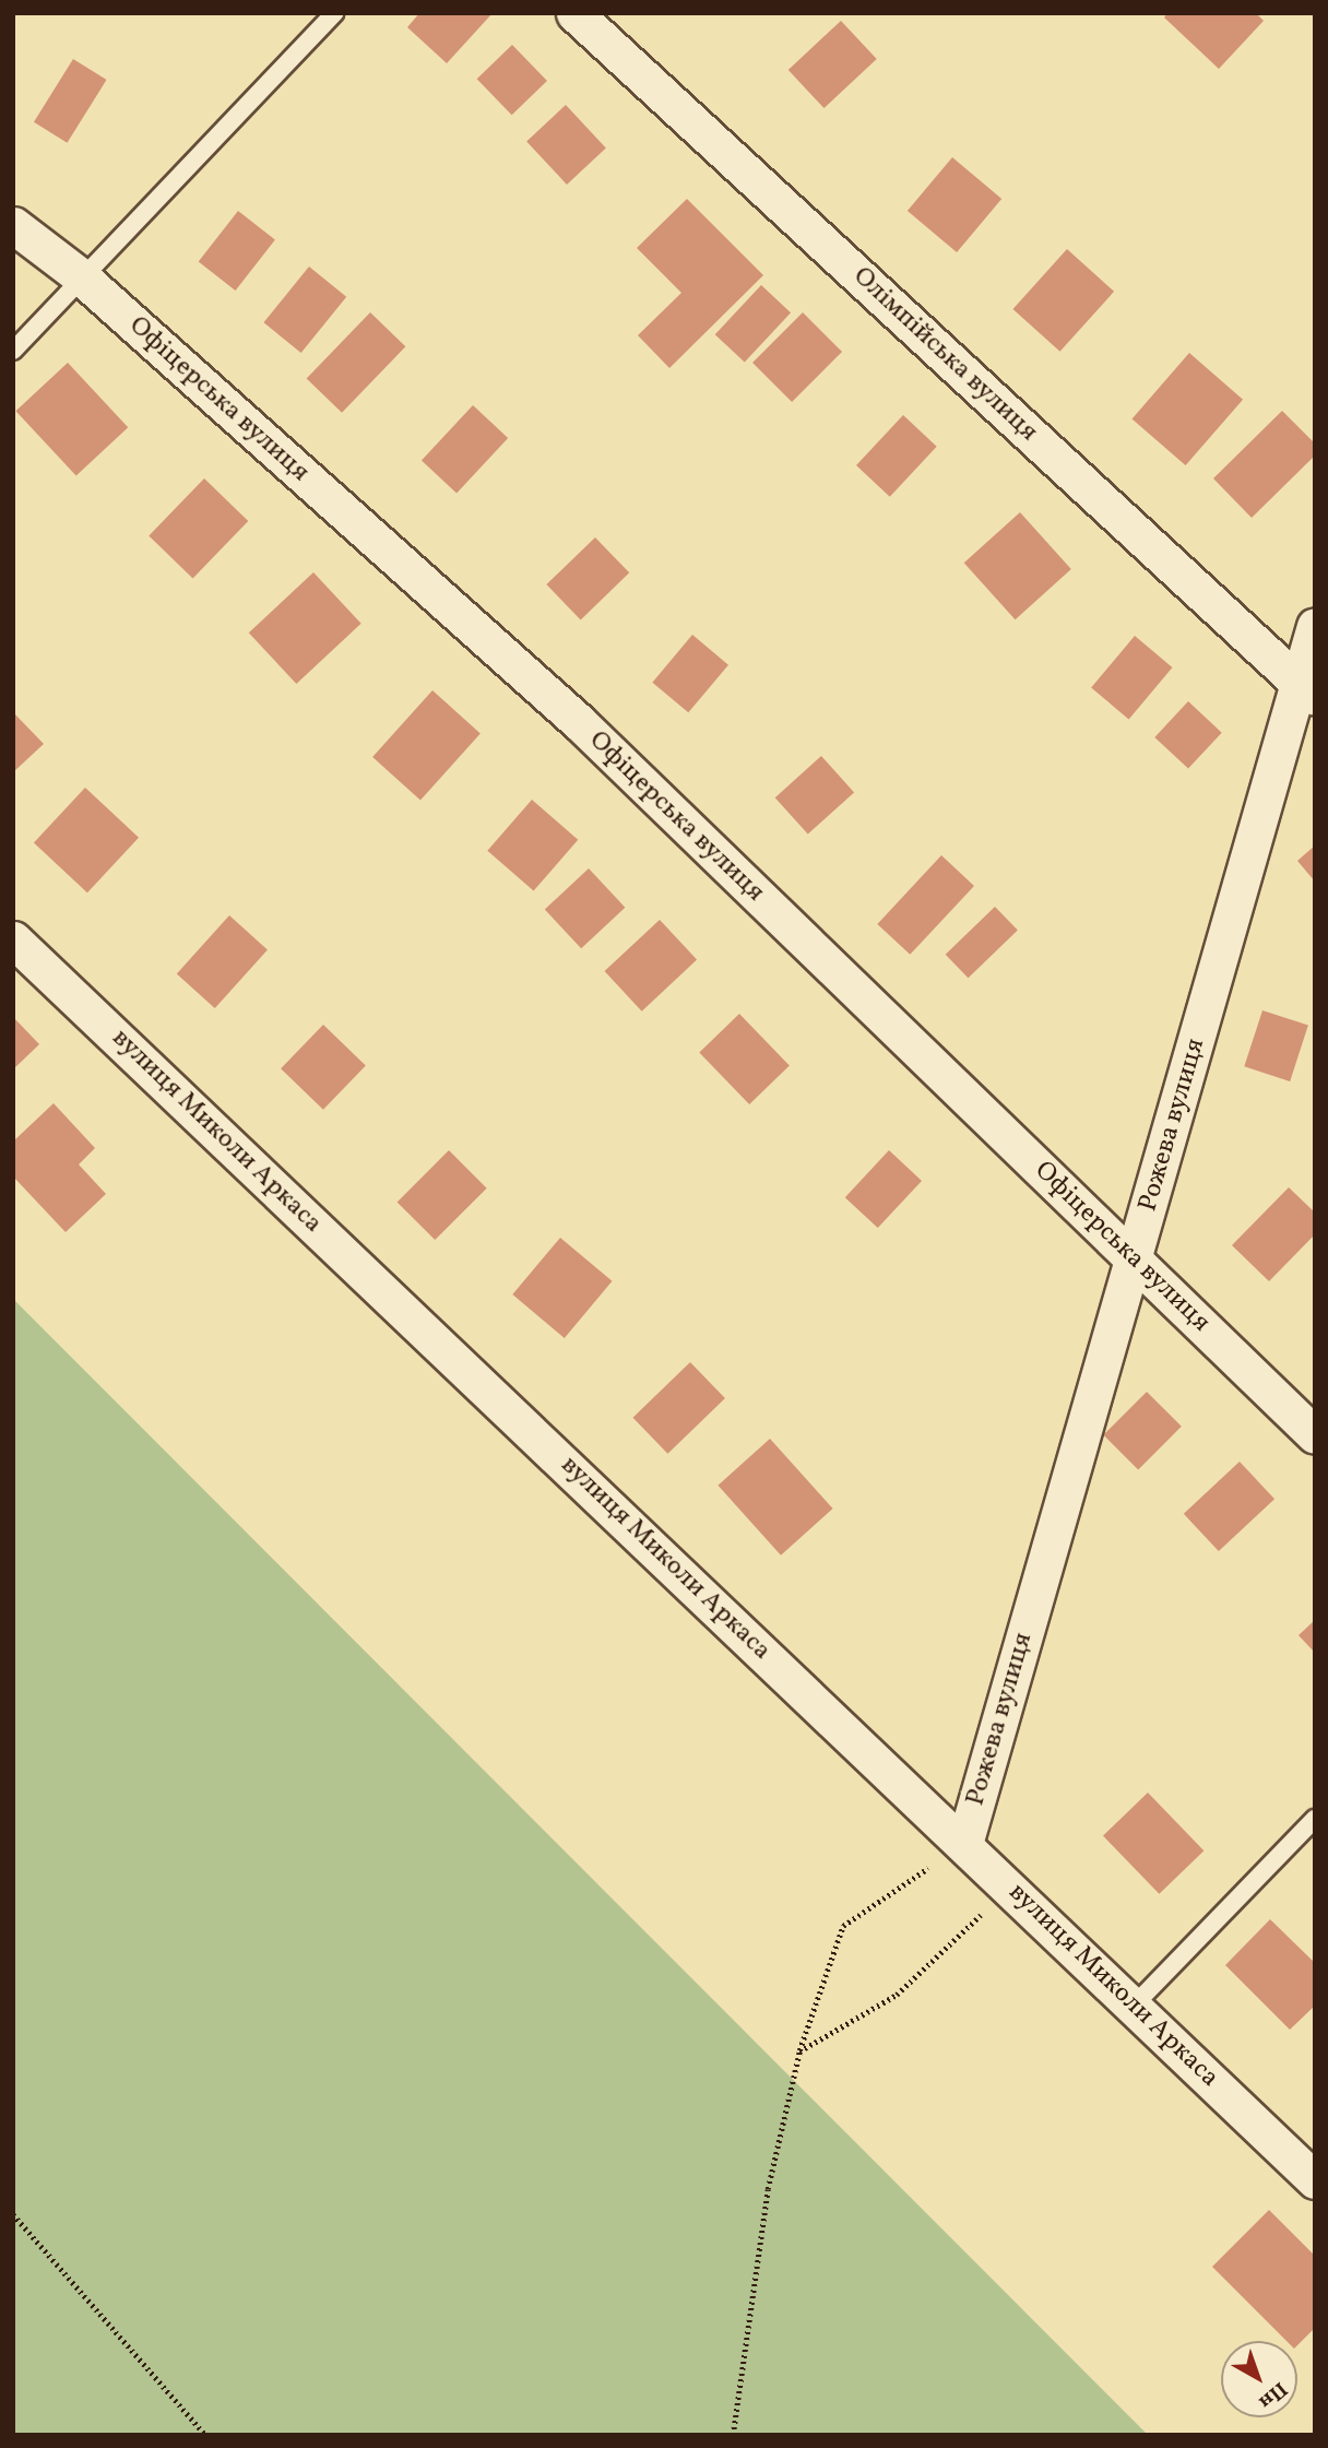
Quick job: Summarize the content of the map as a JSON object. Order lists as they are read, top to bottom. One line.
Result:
{"streets":{"street":["Олімпійська вулиця","Офіцерська вулиця","Рожева вулиця","вулиця Миколи Аркаса"]},"crossings":[["Олімпійська вулиця","Рожева вулиця"],["Офіцерська вулиця","Рожева вулиця"],["Рожева вулиця","вулиця Миколи Аркаса"]],"north":"bottom right"}
